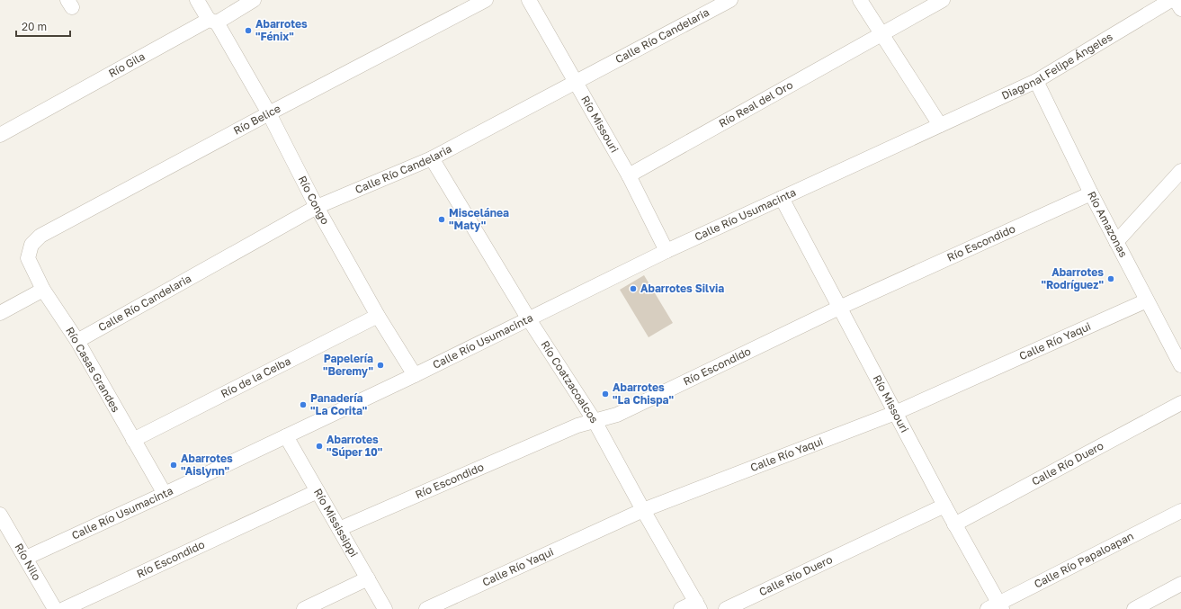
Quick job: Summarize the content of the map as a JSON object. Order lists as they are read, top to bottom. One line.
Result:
{"streets":{"street":["Calle Río Candelaria","Río Gila","Diagonal Felipe Ángeles","Río Real del Oro","Río Belice","Río Missouri","Río Congo","Calle Río Usumacinta","Río Amazonas","Río Escondido","Calle Río Yaqui","Río Casas Grandes","Río de la Ceiba","Río Coatzacoalcos","Calle Río Duero","Río Mississippi","Calle Río Papaloapan","Río Nilo"]},"crossings":[["Calle Río Candelaria","Río Missouri"],["Calle Río Candelaria","Río Congo"],["Calle Río Candelaria","Río Casas Grandes"],["Calle Río Candelaria","Río Coatzacoalcos"],["Río Gila","Río Congo"],["Diagonal Felipe Ángeles","Calle Río Usumacinta"],["Diagonal Felipe Ángeles","Río Amazonas"],["Río Real del Oro","Río Missouri"],["Río Belice","Río Congo"],["Río Belice","Río Casas Grandes"],["Río Missouri","Calle Río Usumacinta"],["Río Missouri","Río Escondido"],["Río Missouri","Calle Río Yaqui"],["Río Missouri","Calle Río Duero"],["Río Missouri","Calle Río Papaloapan"],["Río Congo","Calle Río Usumacinta"],["Río Congo","Río de la Ceiba"],["Calle Río Usumacinta","Río Casas Grandes"],["Calle Río Usumacinta","Río Coatzacoalcos"],["Calle Río Usumacinta","Río Mississippi"],["Calle Río Usumacinta","Río Nilo"],["Río Amazonas","Río Escondido"],["Río Amazonas","Calle Río Yaqui"],["Río Escondido","Río Coatzacoalcos"],["Río Escondido","Río Mississippi"],["Calle Río Yaqui","Río Coatzacoalcos"],["Río Casas Grandes","Río de la Ceiba"]],"places":["Abarrotes \"Fénix\"","Miscelánea \"Maty\"","Abarrotes \"Rodríguez\"","Abarrotes Silvia","Papelería \"Beremy\"","Abarrotes \"La Chispa\"","Panadería \"La Corita\"","Abarrotes \"Súper 10\"","Abarrotes \"Aislynn\""],"scale_bar":"20 m"}
